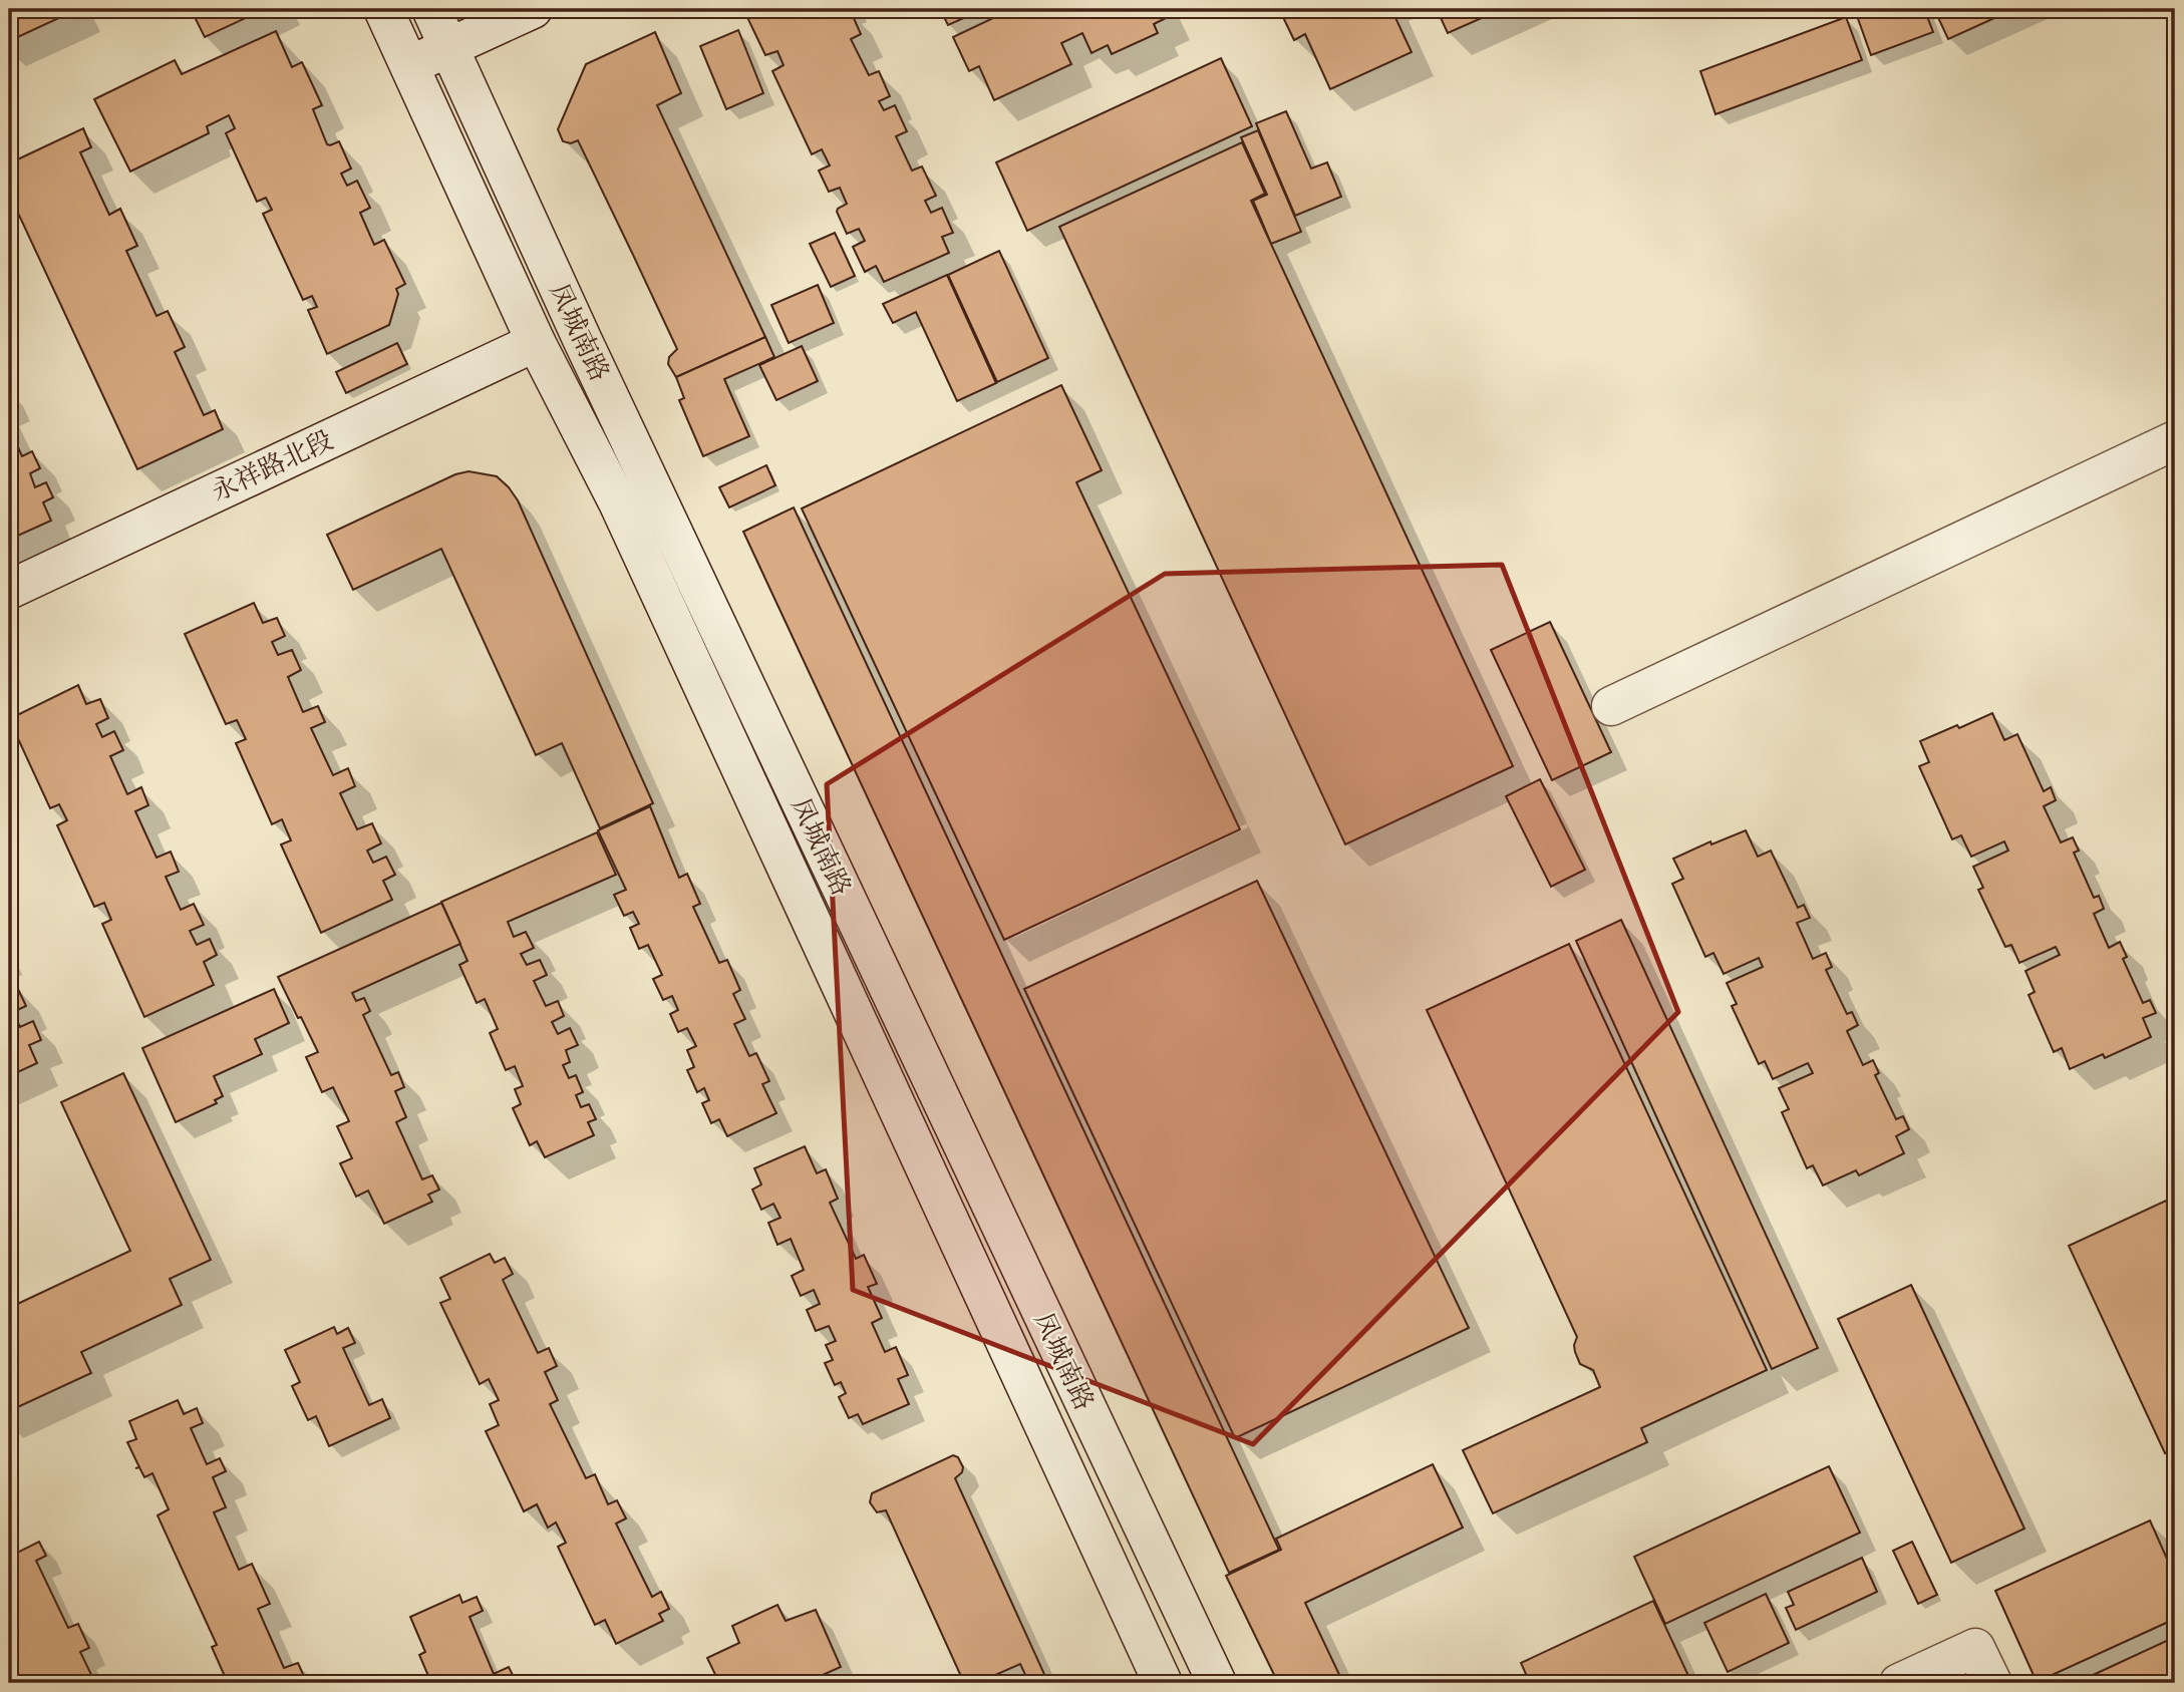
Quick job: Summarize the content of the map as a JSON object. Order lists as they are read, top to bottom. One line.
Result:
{"streets":{"street":["凤城南路","永祥路北段"]},"crossings":[["凤城南路","永祥路北段"]]}
